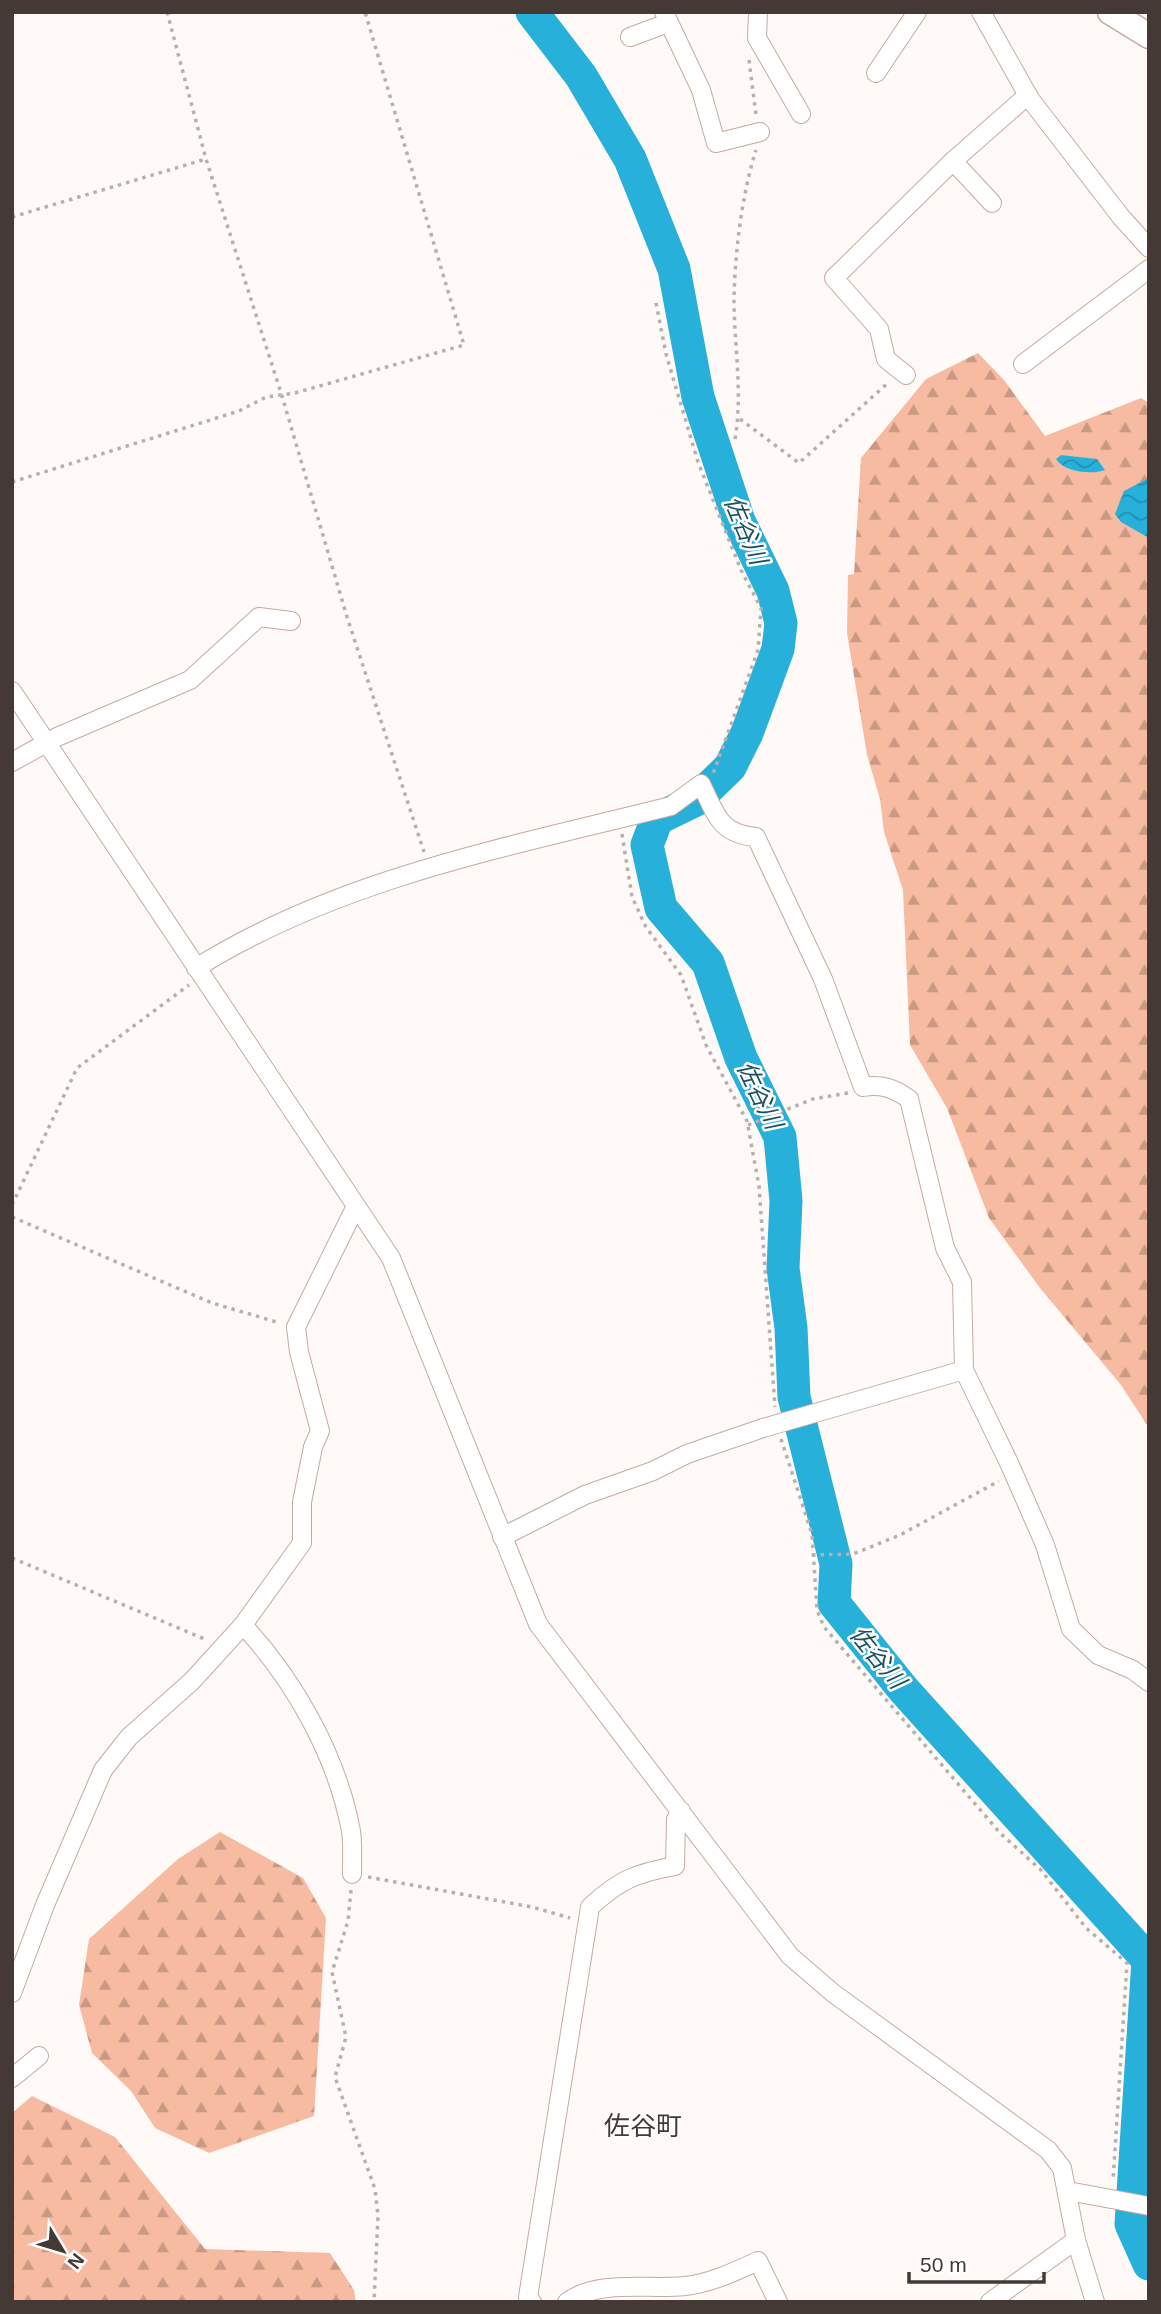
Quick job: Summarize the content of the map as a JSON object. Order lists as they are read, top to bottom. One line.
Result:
{"districts":["佐谷町"],"water":["佐谷川"],"scale_bar":"50 m","north":"bottom right"}
